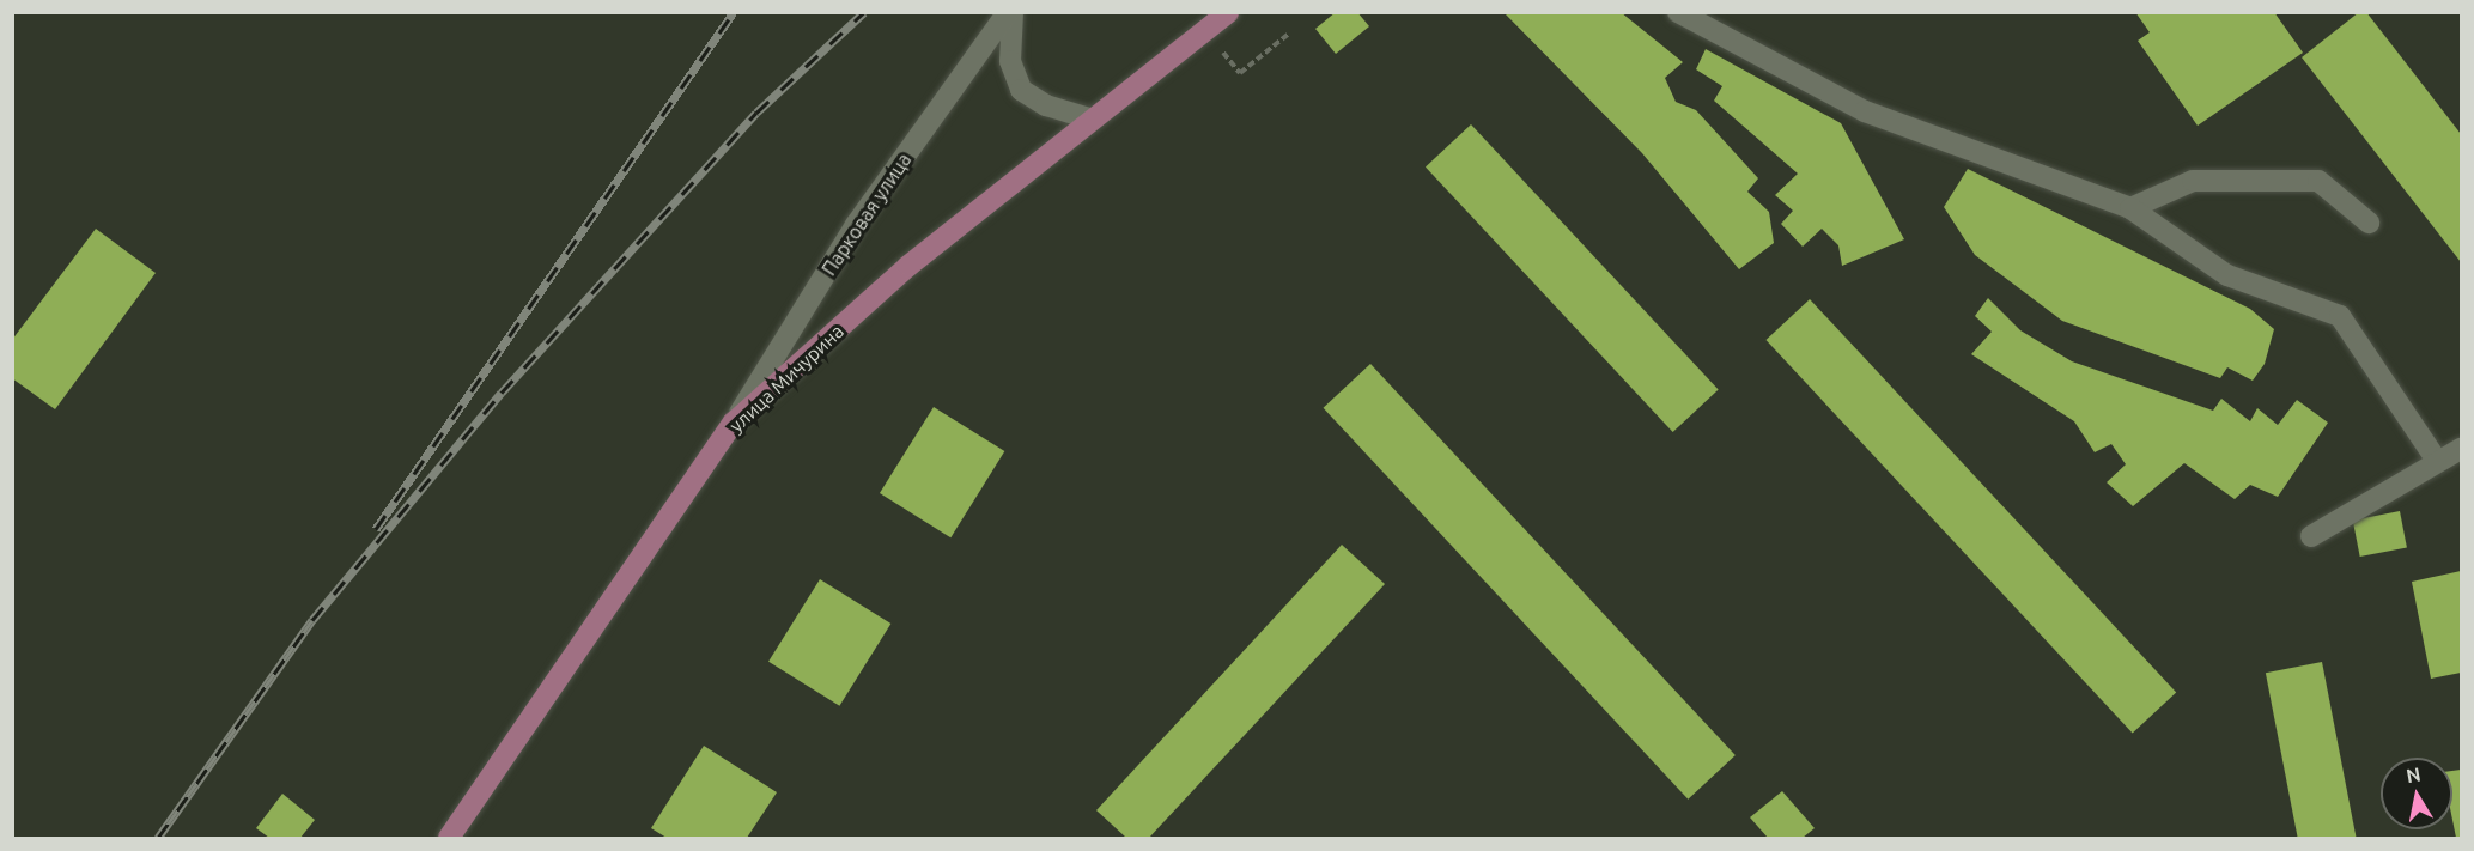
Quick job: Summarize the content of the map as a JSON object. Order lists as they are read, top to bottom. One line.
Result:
{"streets":{"main road":["улица Мичурина"],"street":["Парковая улица"]},"crossings":[["Парковая улица","улица Мичурина"]],"north":"top"}
